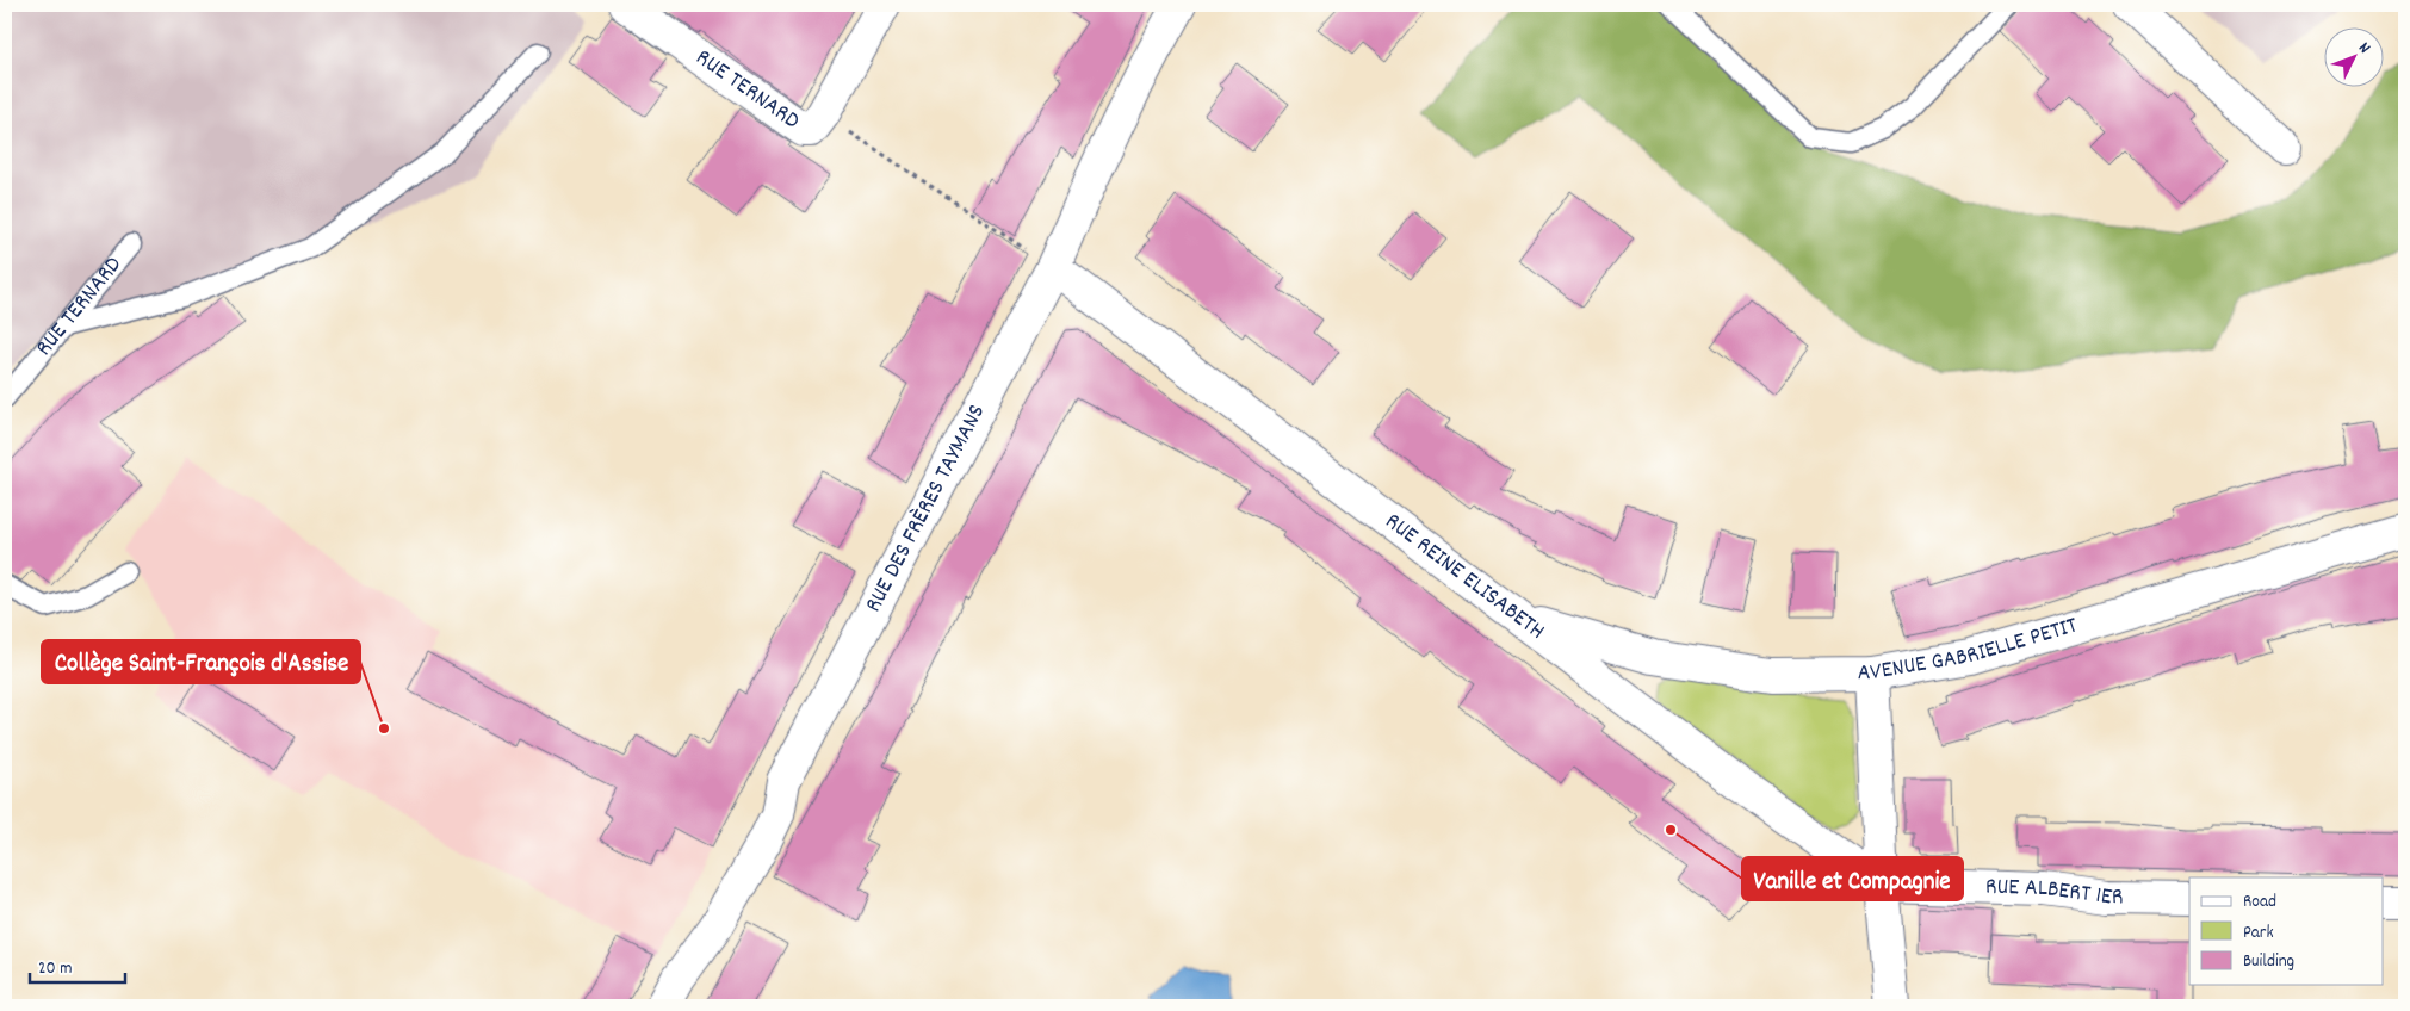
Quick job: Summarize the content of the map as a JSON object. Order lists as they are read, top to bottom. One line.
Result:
{"streets":{"street":["RUE TERNARD","RUE DES FRÈRES TAYMANS","RUE REINE ELISABETH","AVENUE GABRIELLE PETIT","RUE ALBERT 1ER"]},"crossings":[["RUE DES FRÈRES TAYMANS","RUE REINE ELISABETH"],["RUE REINE ELISABETH","AVENUE GABRIELLE PETIT"],["RUE REINE ELISABETH","RUE ALBERT 1ER"]],"places":["Collège Saint-François d'Assise","Vanille et Compagnie"],"legend":["Road","Park","Building"],"scale_bar":"20 m","north":"top right"}
